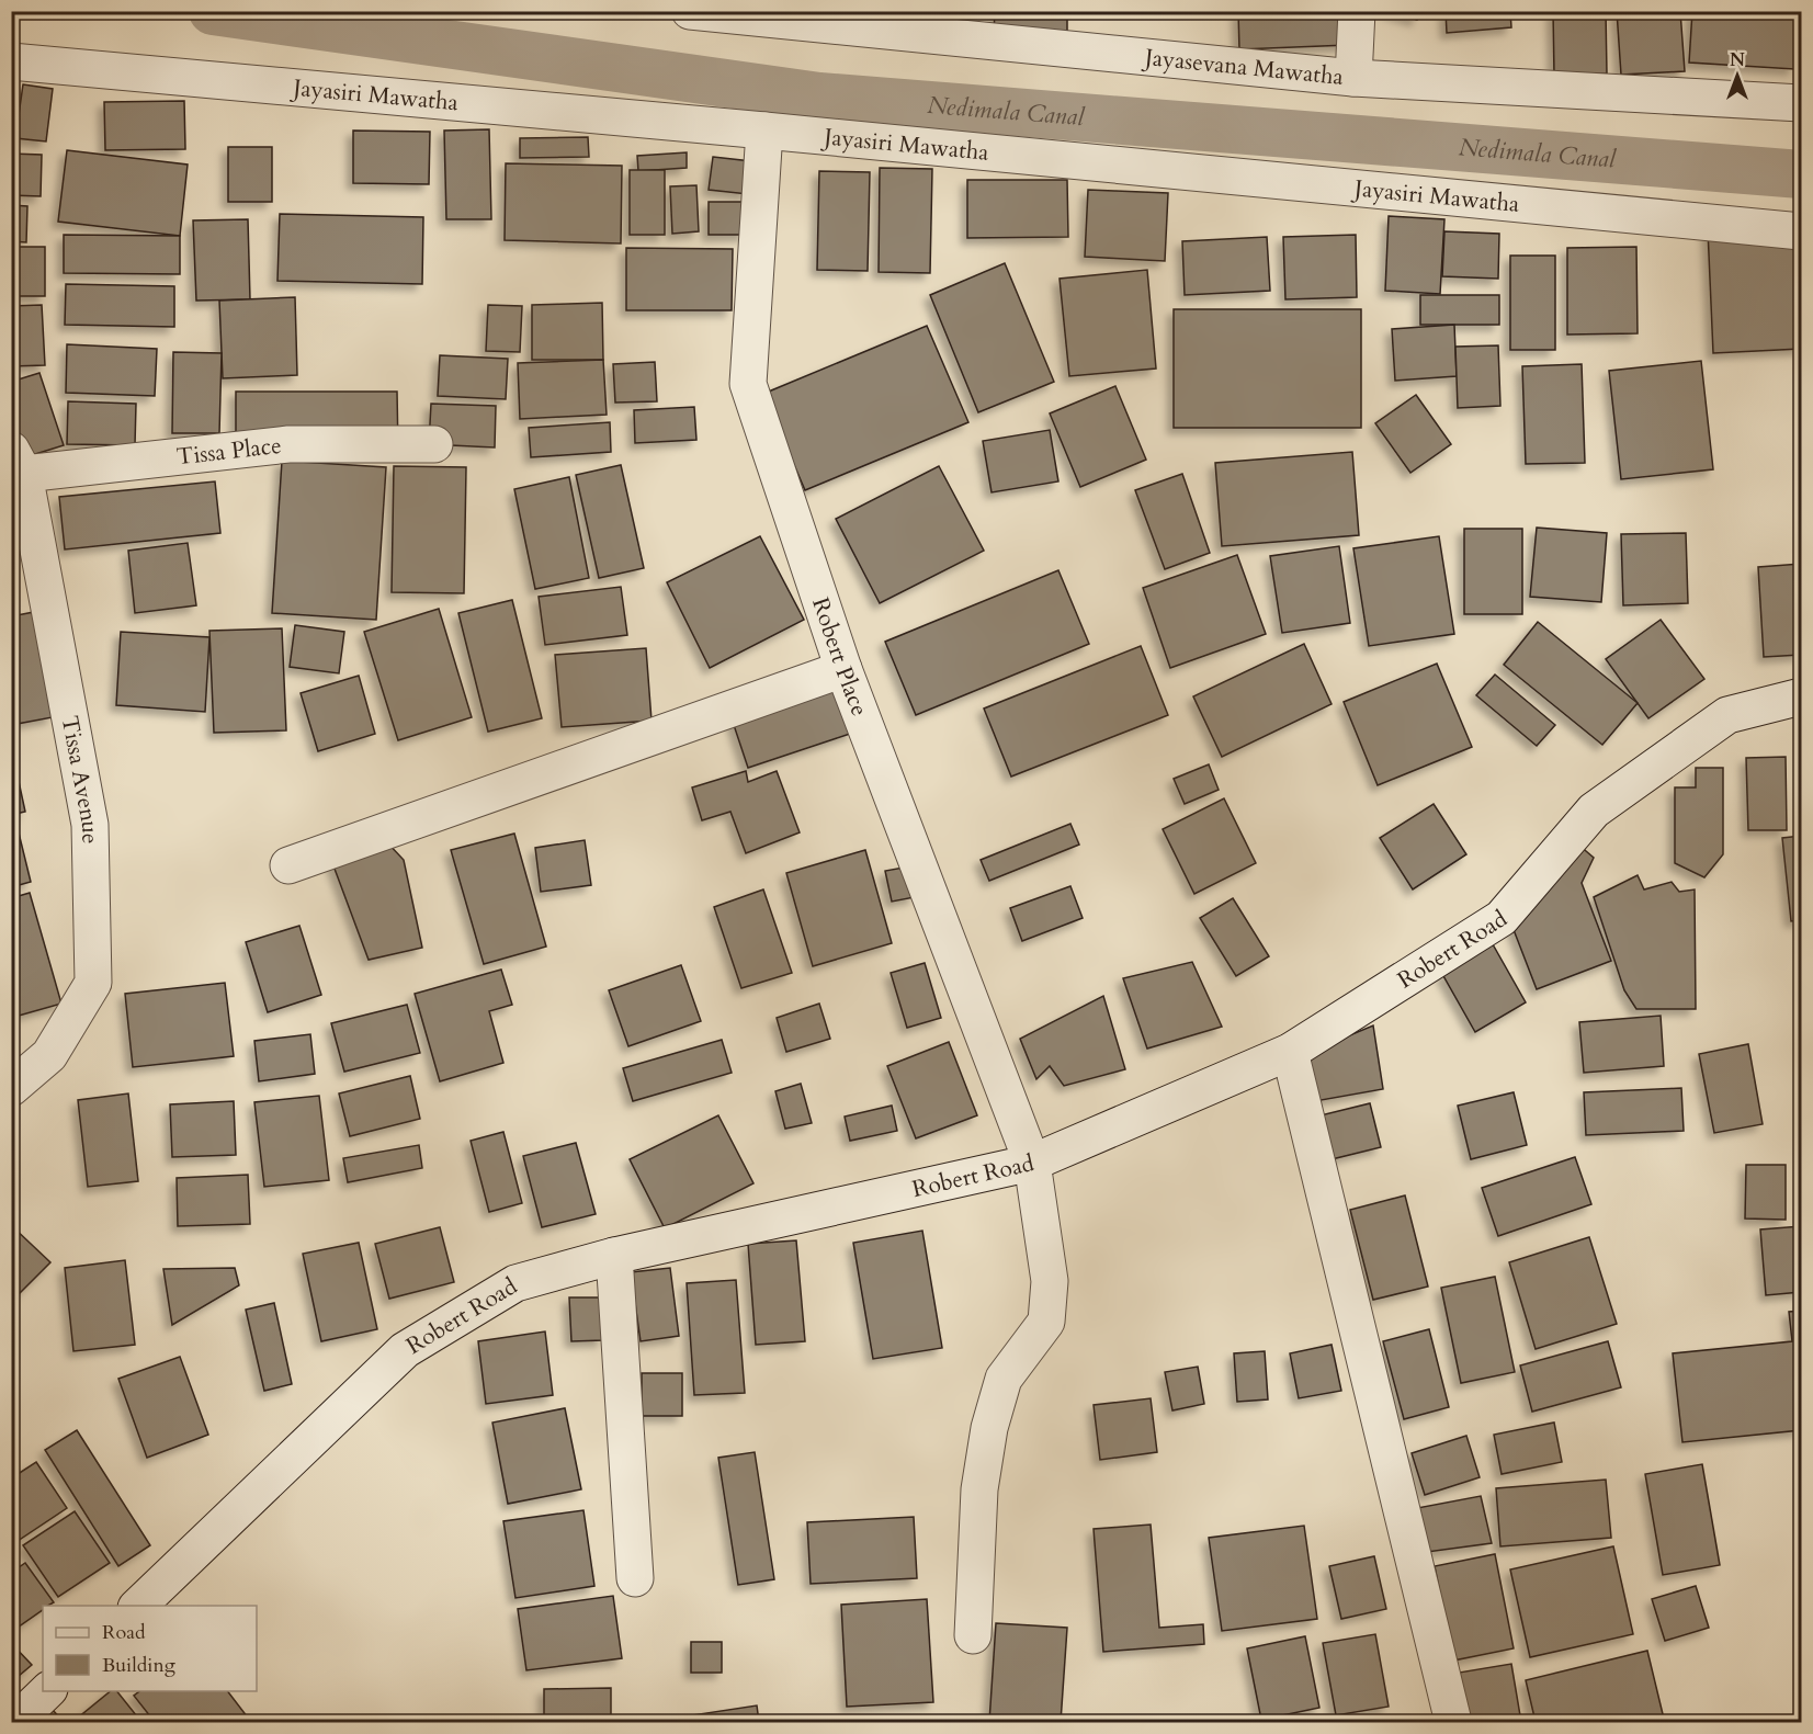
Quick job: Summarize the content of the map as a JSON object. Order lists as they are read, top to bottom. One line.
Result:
{"streets":{"street":["Jayasevana Mawatha","Jayasiri Mawatha","Tissa Place","Robert Place","Tissa Avenue","Robert Road"]},"crossings":[["Jayasiri Mawatha","Robert Place"],["Tissa Place","Tissa Avenue"],["Robert Place","Robert Road"]],"water":["Nedimala Canal"],"legend":["Road","Building"],"north":"top"}
